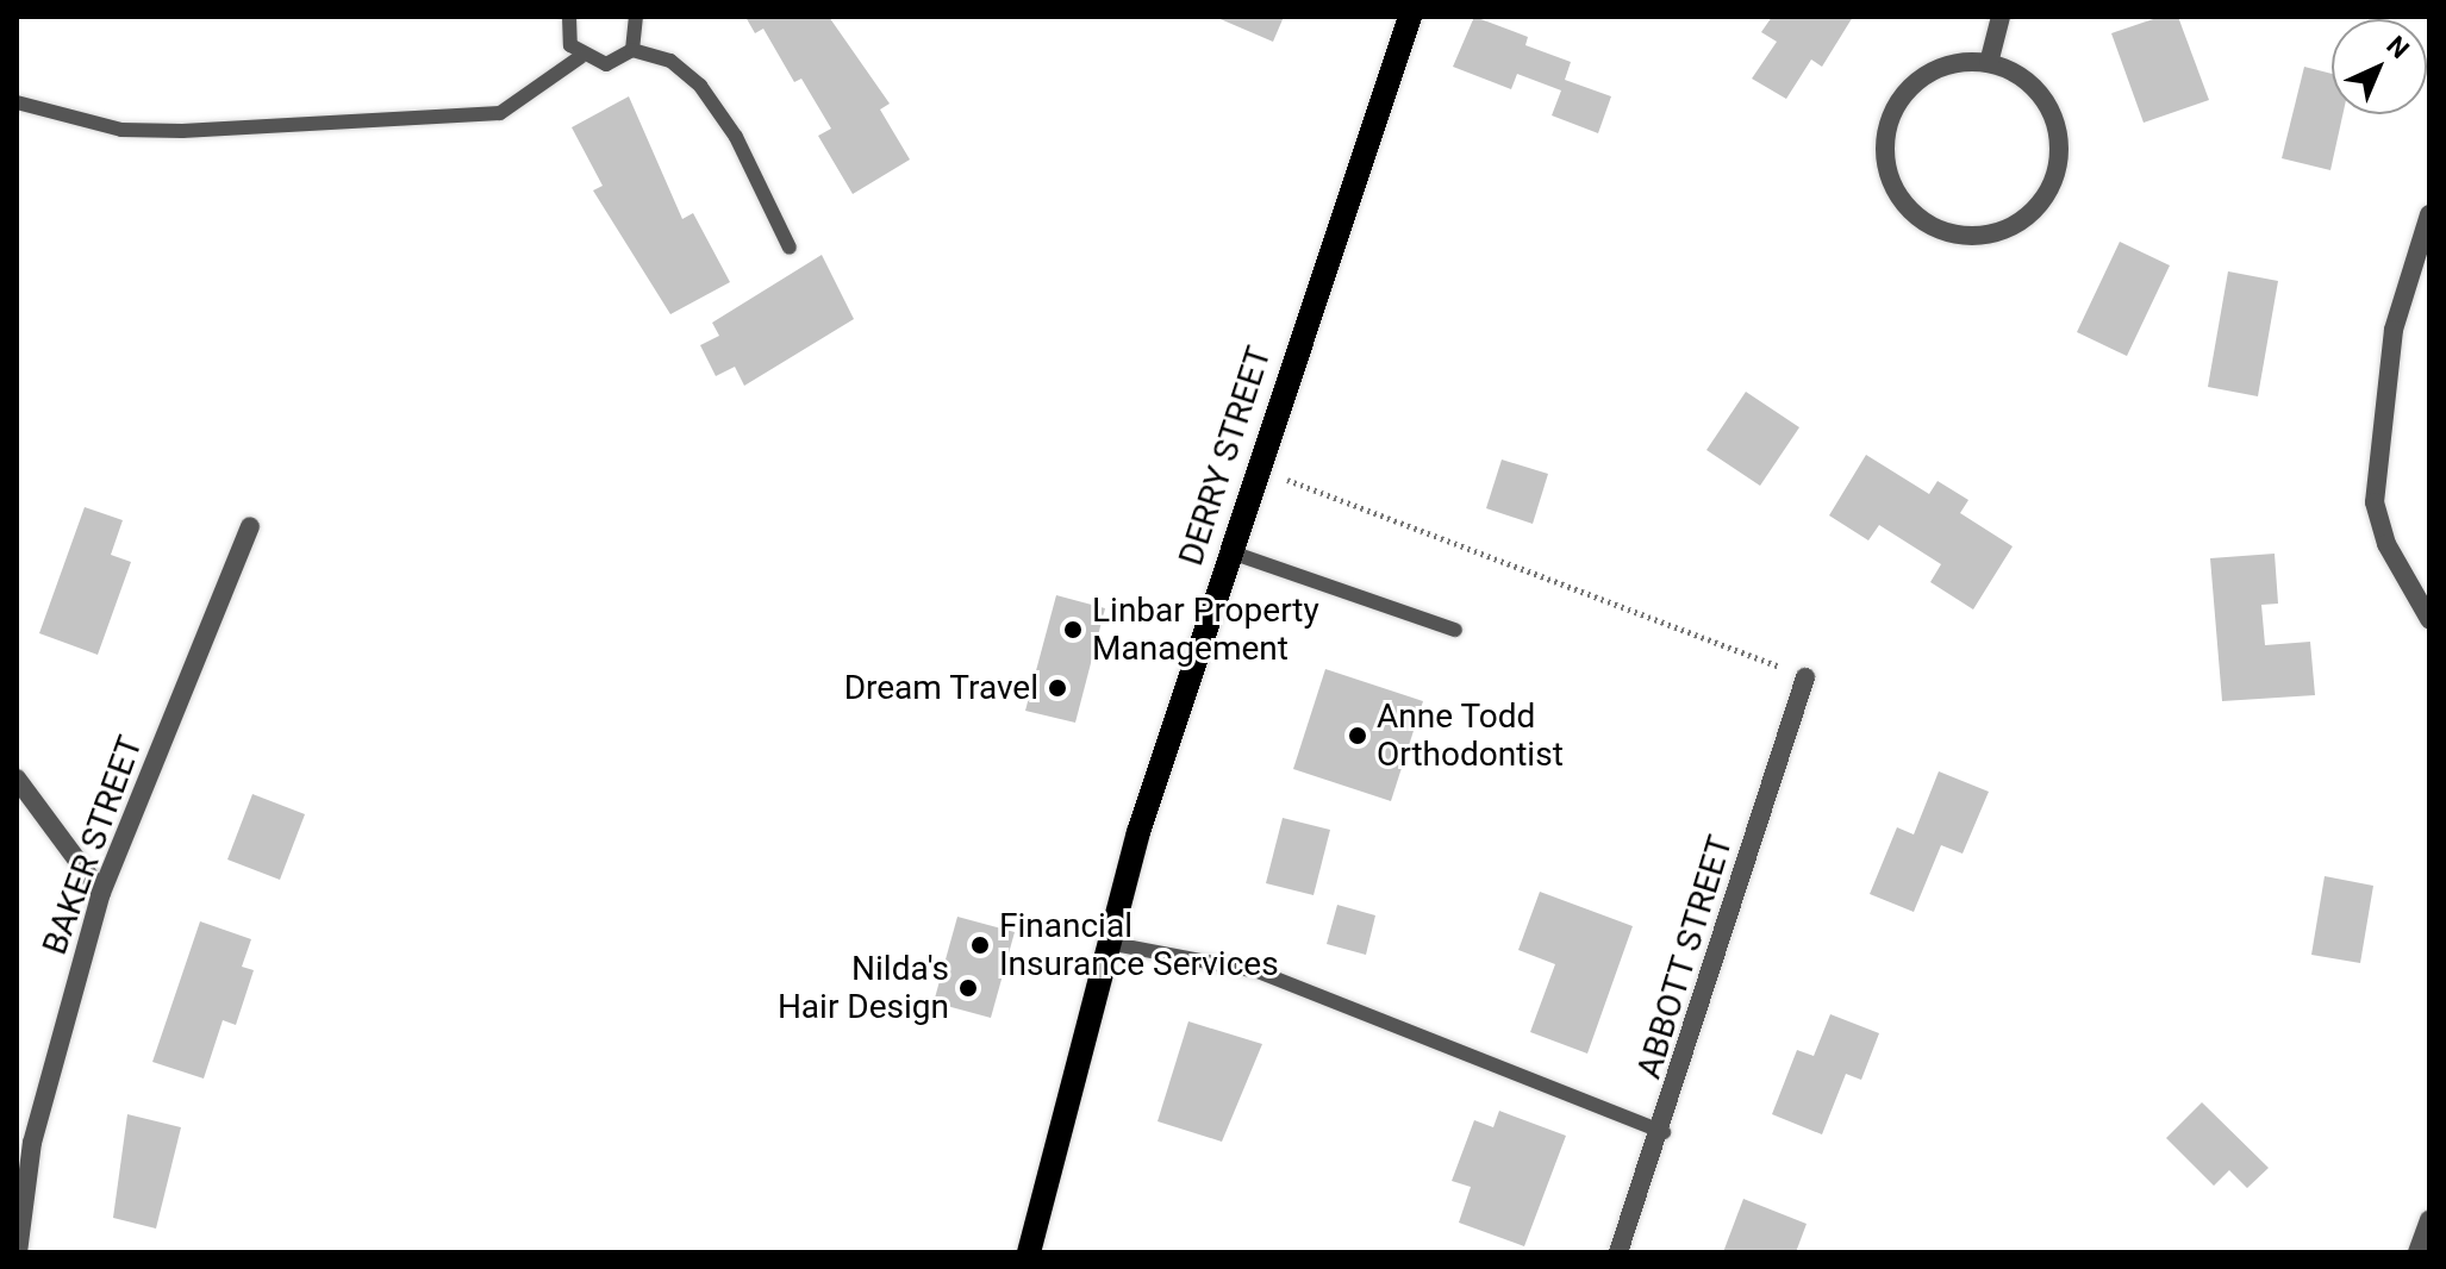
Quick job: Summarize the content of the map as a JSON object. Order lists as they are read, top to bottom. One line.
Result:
{"streets":{"main road":["DERRY STREET"],"street":["BAKER STREET","ABBOTT STREET"]},"places":["Linbar Property Management","Dream Travel","Anne Todd Orthodontist","Financial Insurance Services","Nilda's Hair Design"],"north":"top right"}
